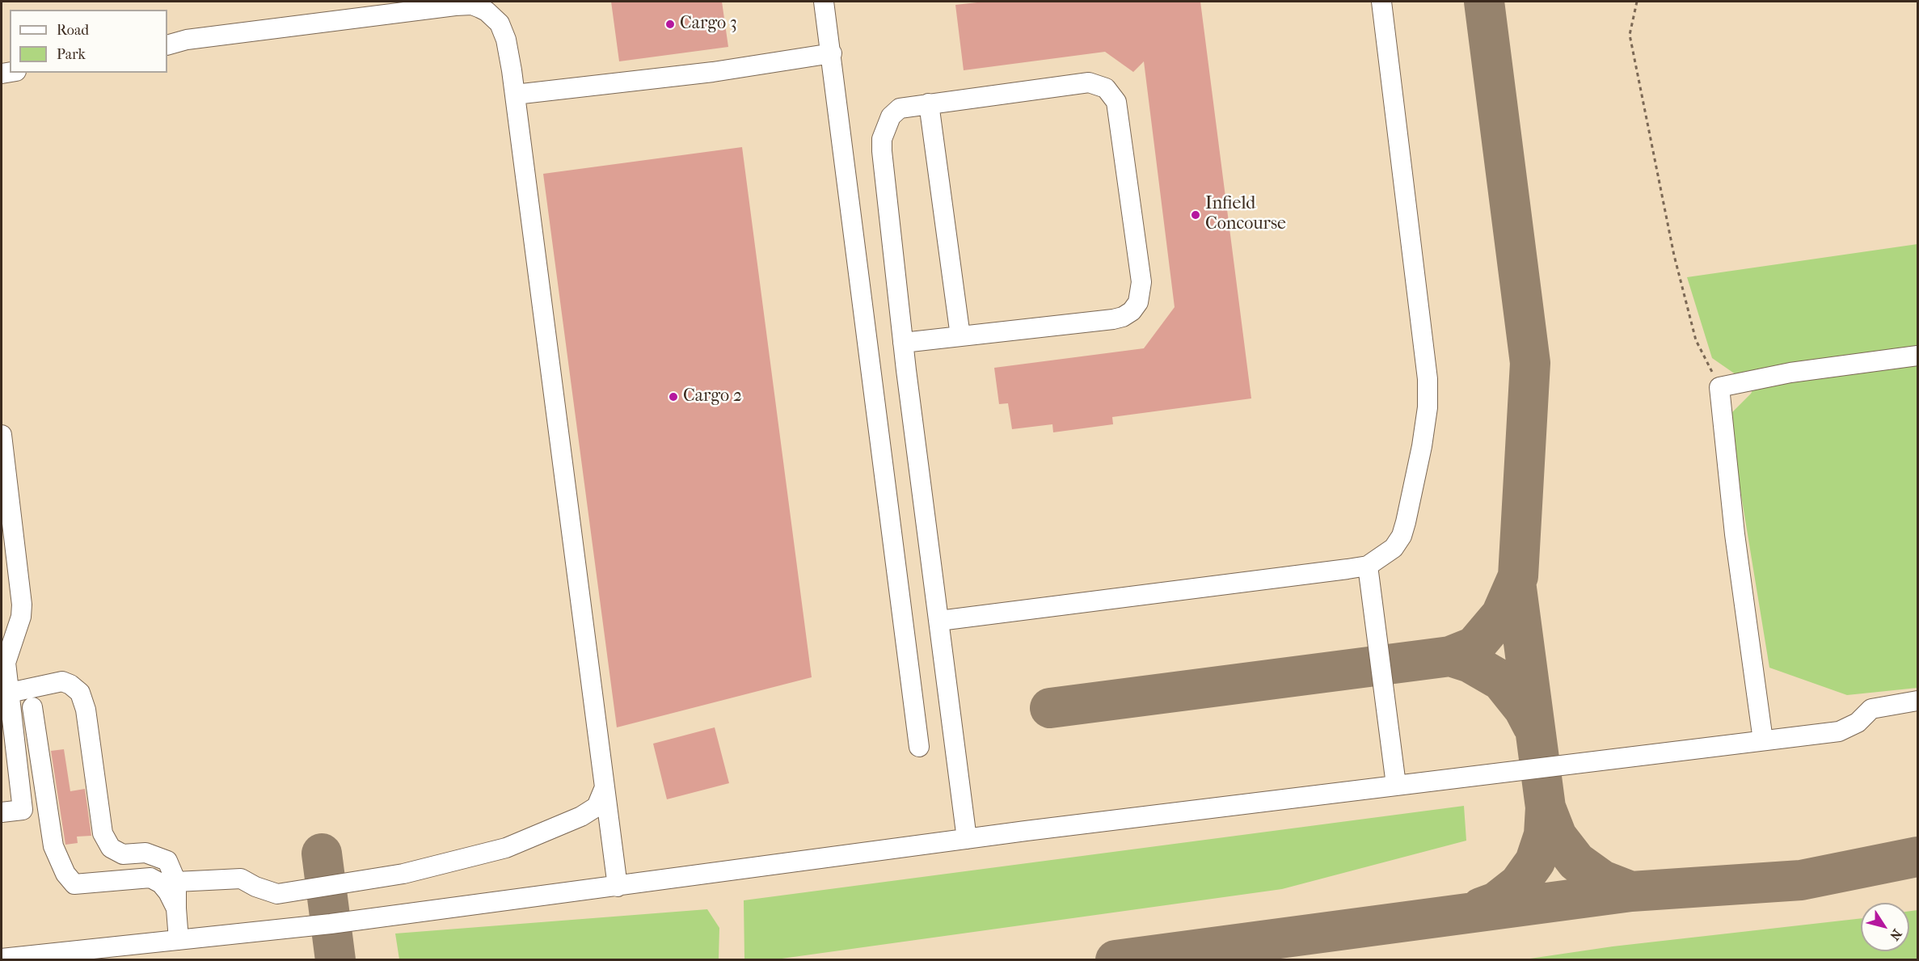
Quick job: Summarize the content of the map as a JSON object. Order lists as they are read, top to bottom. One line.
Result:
{"places":["Cargo 3","Infield Concourse","Cargo 2"],"legend":["Road","Park"],"north":"bottom right"}
